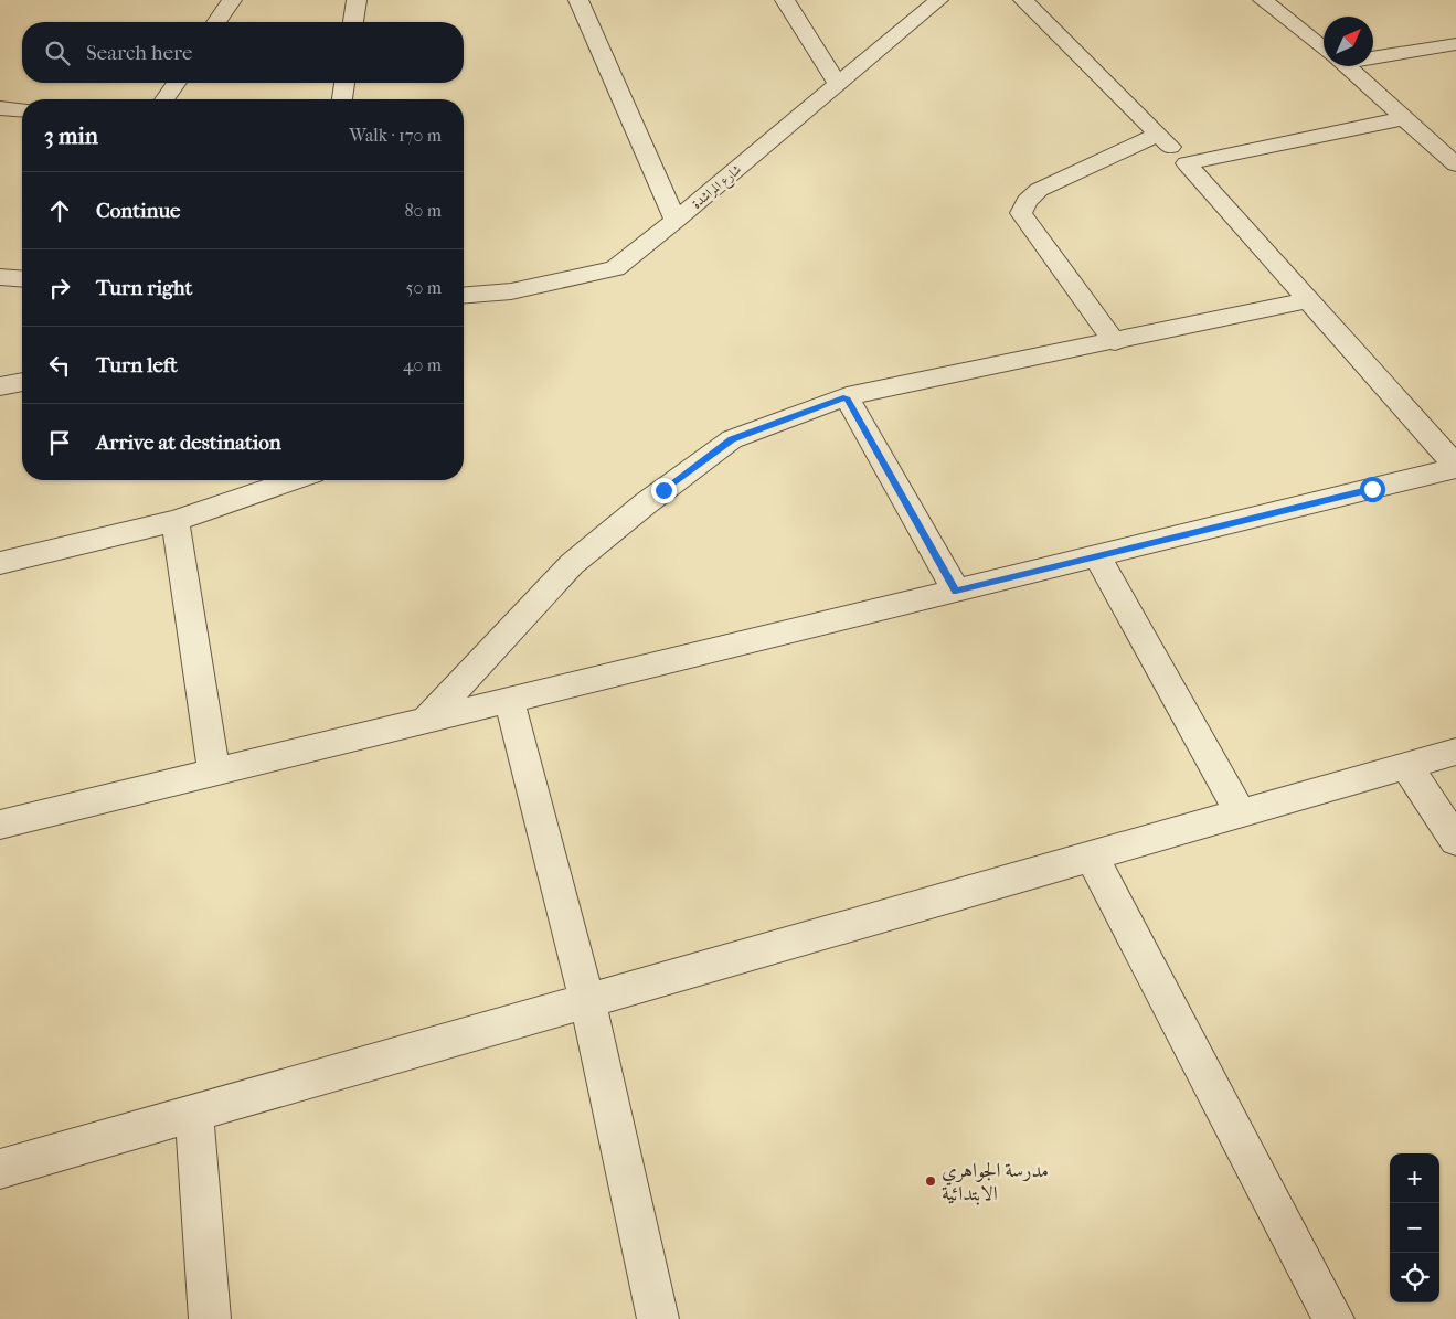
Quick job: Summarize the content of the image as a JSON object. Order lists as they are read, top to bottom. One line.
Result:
{"streets":{"street":["شارع المراشدة"]},"places":["مدرسة الجواهري الابتدائية"],"north":"top right","page":{"search":"Search here","heading":["3 min","Walk · 170 m"],"list":[["Continue","80 m"],["Turn right","50 m"],["Turn left","40 m"],"Arrive at destination"],"map_buttons":["+","−"]}}
